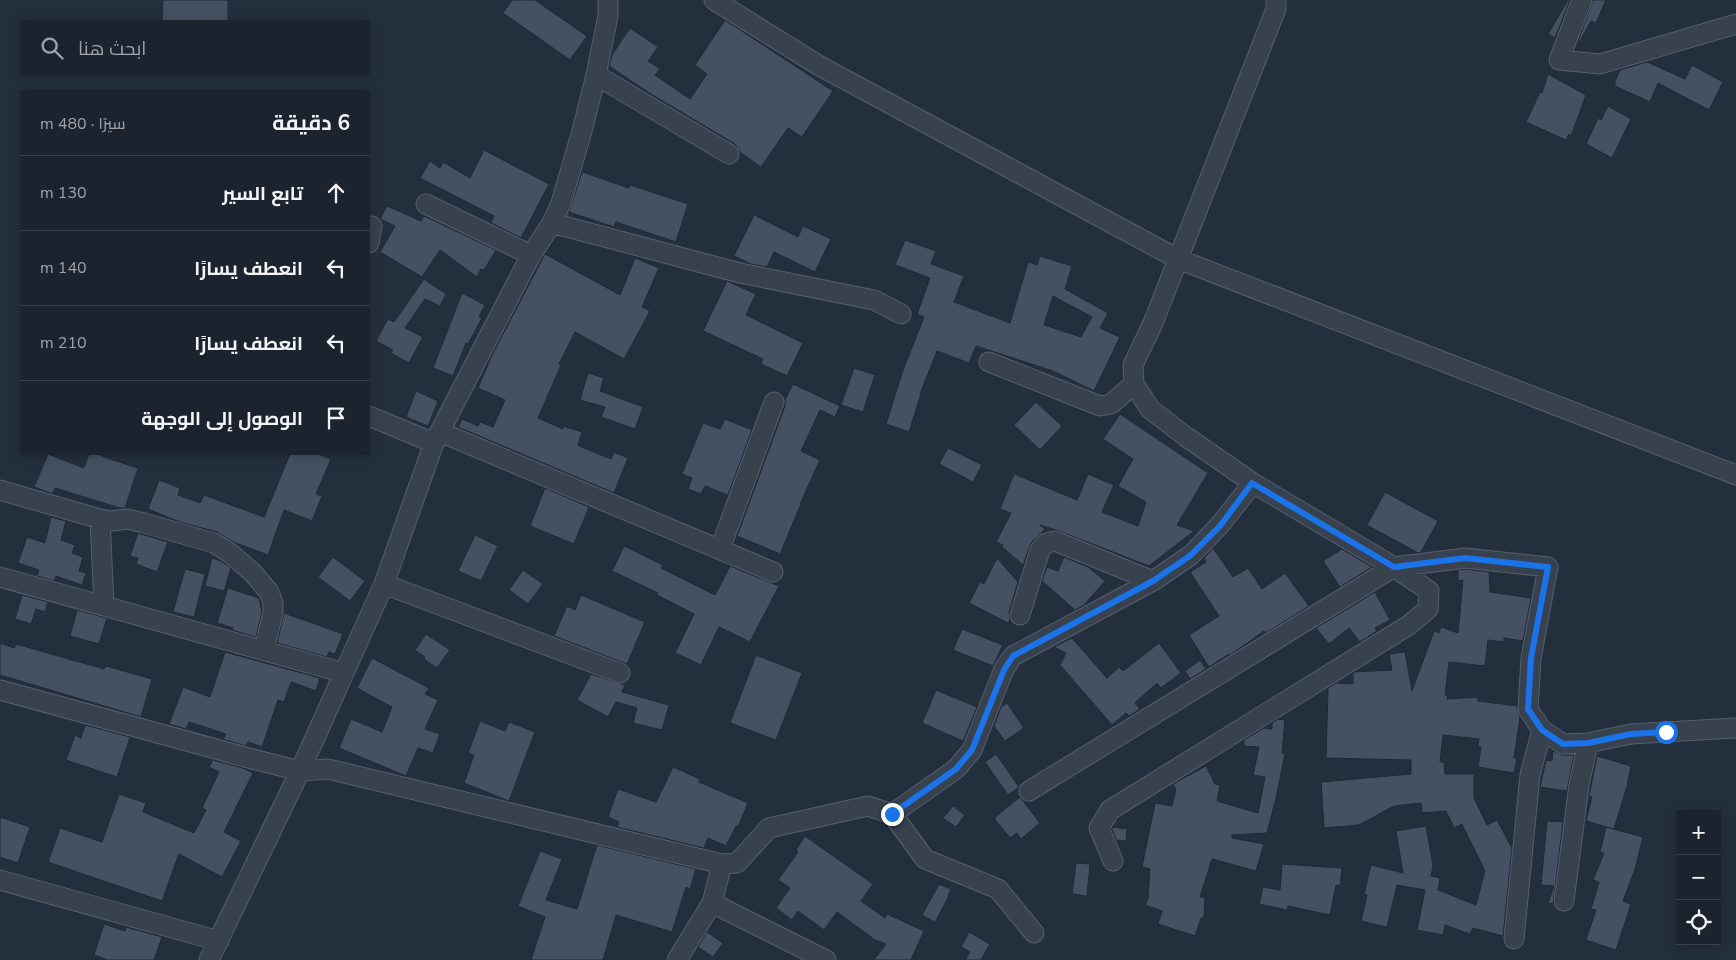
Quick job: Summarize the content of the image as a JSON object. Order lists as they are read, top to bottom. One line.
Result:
{"page":{"search":"ابحث هنا","heading":["6 دقيقة","سيرًا · 480 m"],"list":[["تابع السير","130 m"],["انعطف يسارًا","140 m"],["انعطف يسارًا","210 m"],"الوصول إلى الوجهة"],"map_buttons":["+","−"]}}
